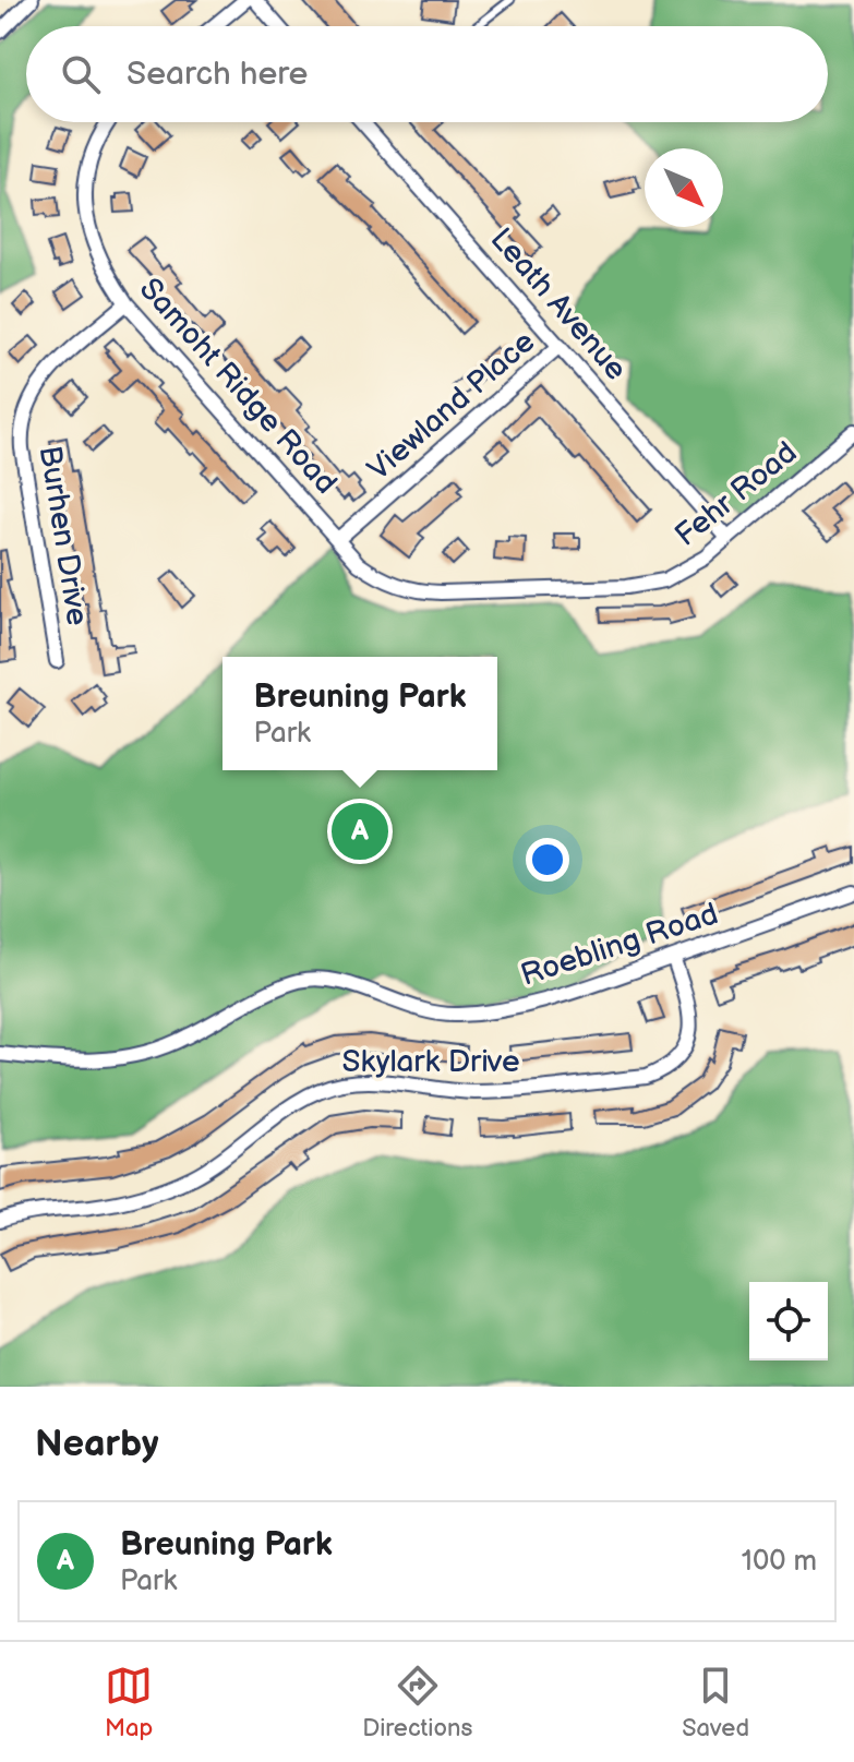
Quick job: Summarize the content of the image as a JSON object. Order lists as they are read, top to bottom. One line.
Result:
{"streets":{"street":["Leath Avenue","Samoht Ridge Road","Viewland Place","Fehr Road","Burhen Drive","Roebling Road","Skylark Drive"]},"crossings":[["Leath Avenue","Viewland Place"],["Leath Avenue","Fehr Road"],["Samoht Ridge Road","Viewland Place"],["Samoht Ridge Road","Fehr Road"],["Samoht Ridge Road","Burhen Drive"],["Roebling Road","Skylark Drive"]],"north":"bottom right","page":{"search":"Search here","popup":["Breuning Park","Park"],"pins":"A","heading":"Nearby","list":[{"mark":"A","name":"Breuning Park","note":"Park","value":"100 m"}],"nav":["Map","Directions","Saved"]}}
